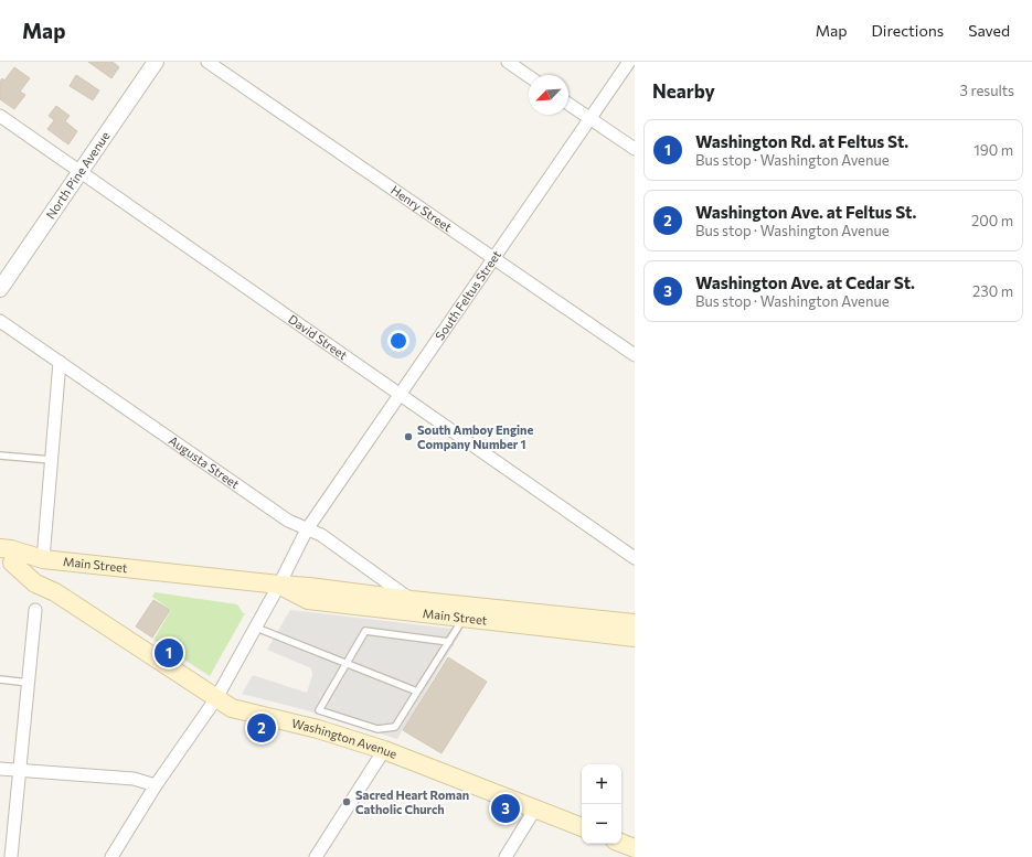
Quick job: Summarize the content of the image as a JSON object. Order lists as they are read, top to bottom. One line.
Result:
{"streets":{"main road":["Main Street","Washington Avenue"],"street":["North Pine Avenue","Henry Street","South Feltus Street","David Street","Augusta Street"]},"crossings":[["North Pine Avenue","David Street"],["Henry Street","South Feltus Street"],["South Feltus Street","David Street"],["South Feltus Street","Augusta Street"],["South Feltus Street","Main Street"],["South Feltus Street","Washington Avenue"],["Augusta Street","Main Street"],["Main Street","Washington Avenue"]],"places":["South Amboy Engine Company Number 1","Sacred Heart Roman Catholic Church"],"north":"bottom left","page":{"header":"Map","nav":["Map","Directions","Saved"],"heading":["Nearby","3 results"],"list":[{"mark":"1","name":"Washington Rd. at Feltus St.","note":"Bus stop · Washington Avenue","value":"190 m"},{"mark":"2","name":"Washington Ave. at Feltus St.","note":"Bus stop · Washington Avenue","value":"200 m"},{"mark":"3","name":"Washington Ave. at Cedar St.","note":"Bus stop · Washington Avenue","value":"230 m"}],"pins":["1","2","3"],"map_buttons":["+","−"]}}
